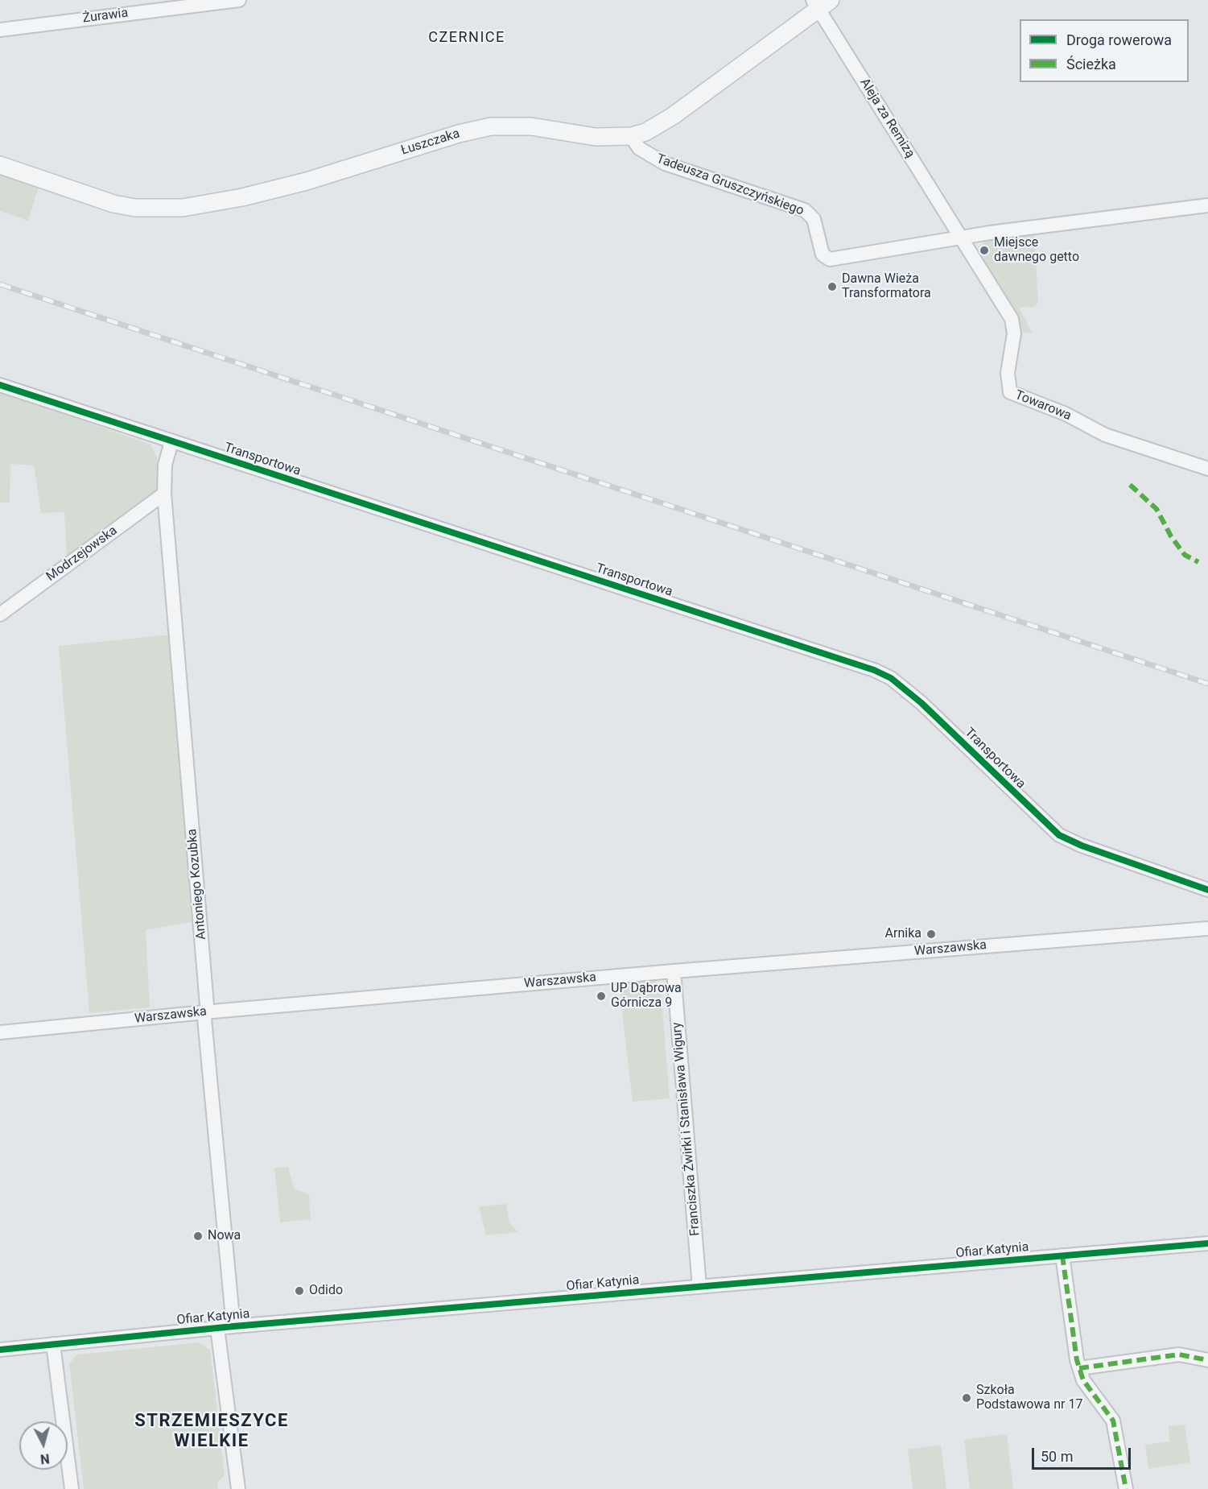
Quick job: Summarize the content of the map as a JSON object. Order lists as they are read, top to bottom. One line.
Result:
{"streets":{"street":["Żurawia","Aleja za Remizą","Łuszczaka","Tadeusza Gruszczyńskiego","Towarowa","Transportowa","Modrzejowska","Antoniego Kozubka","Warszawska","Franciszka Żwirki i Stanisława Wigury","Ofiar Katynia"]},"crossings":[["Aleja za Remizą","Łuszczaka"],["Aleja za Remizą","Tadeusza Gruszczyńskiego"],["Aleja za Remizą","Towarowa"],["Łuszczaka","Tadeusza Gruszczyńskiego"],["Tadeusza Gruszczyńskiego","Towarowa"],["Transportowa","Antoniego Kozubka"],["Modrzejowska","Antoniego Kozubka"],["Antoniego Kozubka","Warszawska"],["Antoniego Kozubka","Ofiar Katynia"],["Warszawska","Franciszka Żwirki i Stanisława Wigury"],["Franciszka Żwirki i Stanisława Wigury","Ofiar Katynia"]],"districts":["CZERNICE","STRZEMIESZYCE WIELKIE"],"places":["Miejsce dawnego getto","Dawna Wieża Transformatora","Arnika","UP Dąbrowa Górnicza 9","Nowa","Odido","Szkoła Podstawowa nr 17"],"legend":["Droga rowerowa","Ścieżka"],"scale_bar":"50 m","north":"bottom"}
